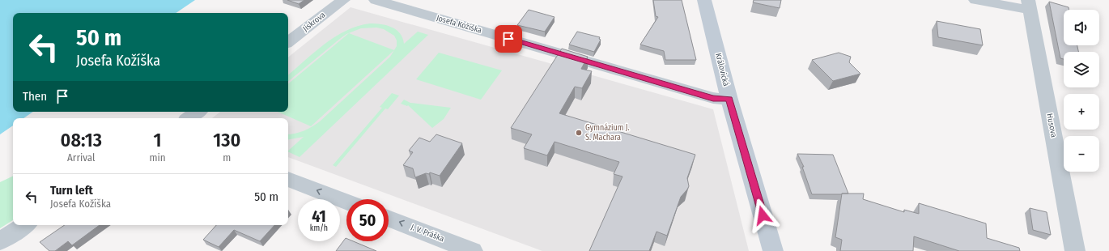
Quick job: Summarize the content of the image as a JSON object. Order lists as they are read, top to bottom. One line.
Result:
{"streets":{"main road":["Královická"],"street":["Jiskrova","Josefa Kožíška","Husova","J. V. Práška"]},"crossings":[["Josefa Kožíška","Královická"]],"one_way":["J. V. Práška"],"places":["Gymnázium J. S. Machara"],"page":{"map_buttons":["+","−"],"turn":["50 m","Josefa Kožíška"],"then":"Then","eta":["08:13","Arrival","1","min","130","m"],"list":[{"name":"Turn left","note":"Josefa Kožíška","value":"50 m"}],"speed":"41 km/h","limit":"50"}}
